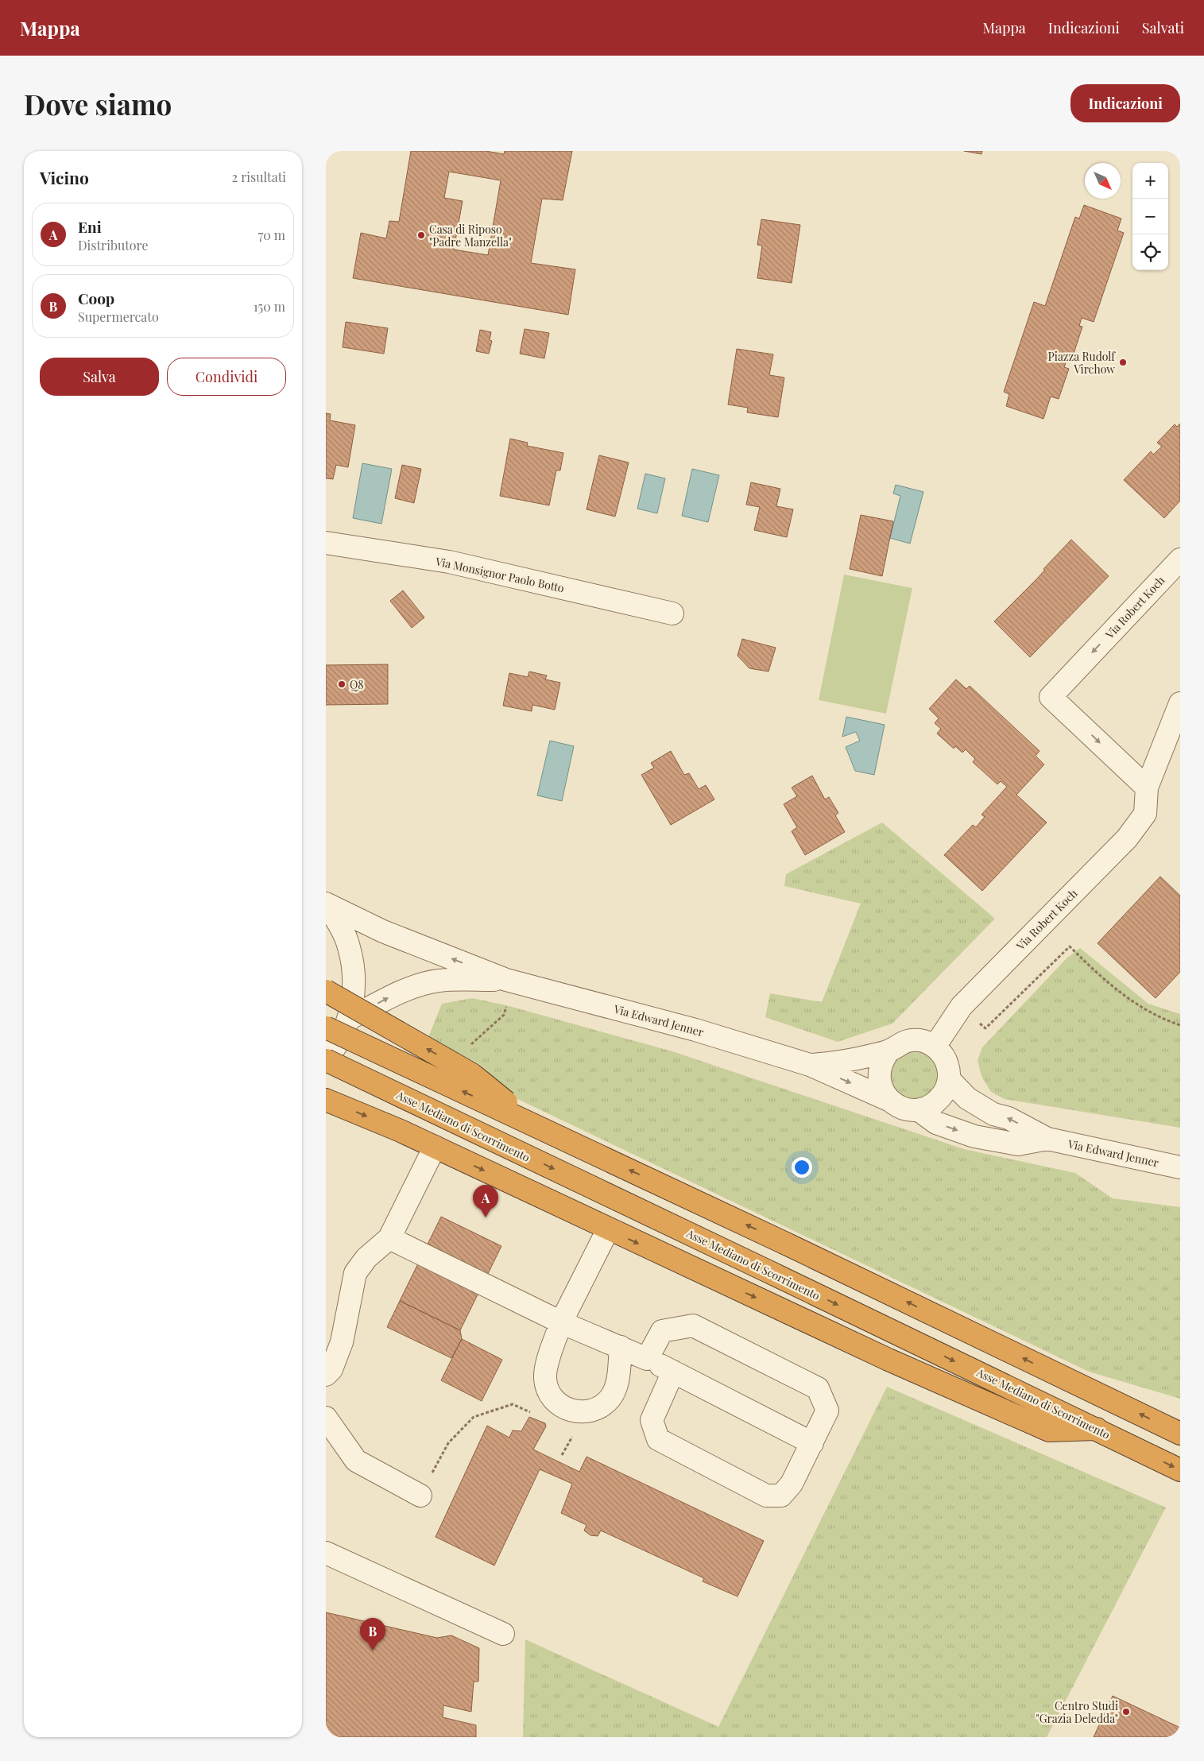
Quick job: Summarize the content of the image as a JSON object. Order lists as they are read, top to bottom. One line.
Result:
{"streets":{"highway":["Asse Mediano di Scorrimento"],"street":["Via Monsignor Paolo Botto","Via Robert Koch","Via Edward Jenner"]},"crossings":[["Via Robert Koch","Via Edward Jenner"]],"places":["Casa di Riposo \"Padre Manzella\"","Piazza Rudolf Virchow","Q8","Centro Studi \"Grazia Deledda\""],"north":"bottom right","page":{"header":"Mappa","nav":["Mappa","Indicazioni","Salvati"],"buttons":["Indicazioni",["Salva","Condividi"]],"title":"Dove siamo","heading":["Vicino","2 risultati"],"map_buttons":["+","−"],"list":[{"mark":"A","name":"Eni","note":"Distributore","value":"70 m"},{"mark":"B","name":"Coop","note":"Supermercato","value":"150 m"}],"pins":["A","B"]}}
